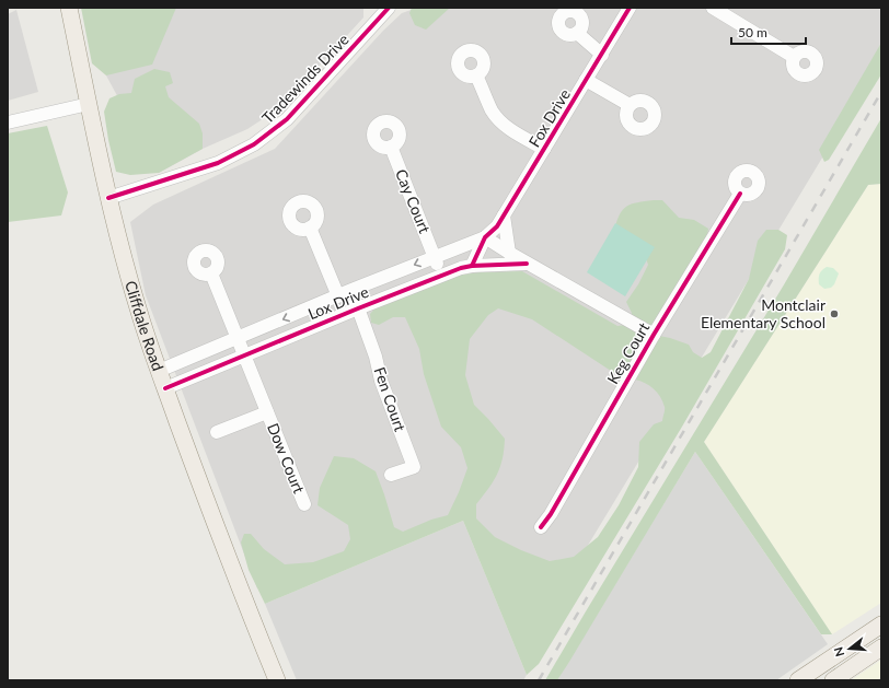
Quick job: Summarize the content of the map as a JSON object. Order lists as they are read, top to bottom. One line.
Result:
{"streets":{"main road":["Cliffdale Road"],"street":["Tradewinds Drive","Fox Drive","Cay Court","Lox Drive","Keg Court","Fen Court","Dow Court"]},"crossings":[["Tradewinds Drive","Cliffdale Road"],["Fox Drive","Lox Drive"],["Cay Court","Lox Drive"],["Lox Drive","Cliffdale Road"],["Lox Drive","Fen Court"],["Lox Drive","Dow Court"]],"places":["Montclair Elementary School"],"scale_bar":"50 m","north":"left"}
